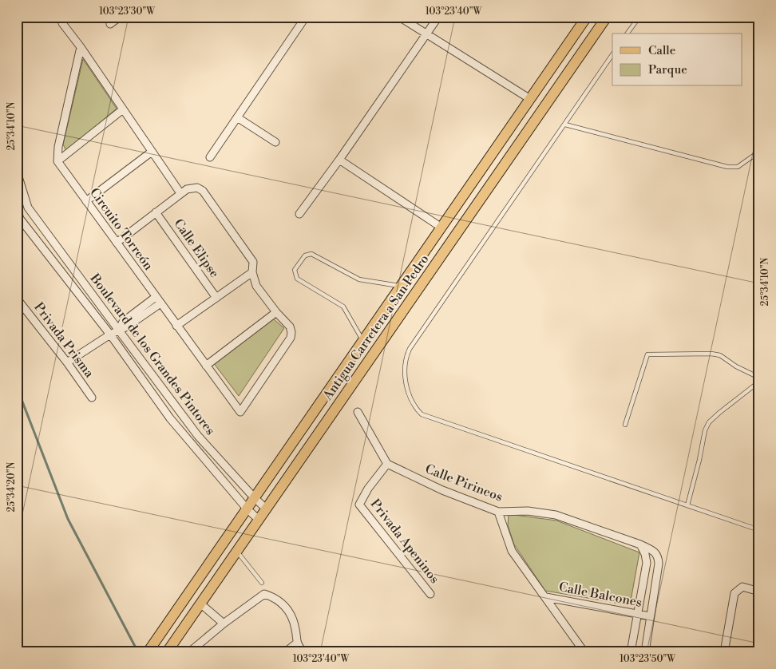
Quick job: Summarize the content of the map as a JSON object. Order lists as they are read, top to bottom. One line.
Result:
{"streets":{"main road":["Antigua Carretera a San Pedro"],"street":["Circuito Torreón","Calle Elipse","Privada Prisma","Boulevard de los Grandes Pintores","Calle Pirineos","Privada Apeninos","Calle Balcones"]},"crossings":[["Antigua Carretera a San Pedro","Boulevard de los Grandes Pintores"],["Calle Pirineos","Privada Apeninos"],["Calle Pirineos","Calle Balcones"]],"legend":["Calle","Parque"],"coordinates":["103°23'30\"W","103°23'40\"W","25°34'10\"N","25°34'20\"N","103°23'50\"W"]}
